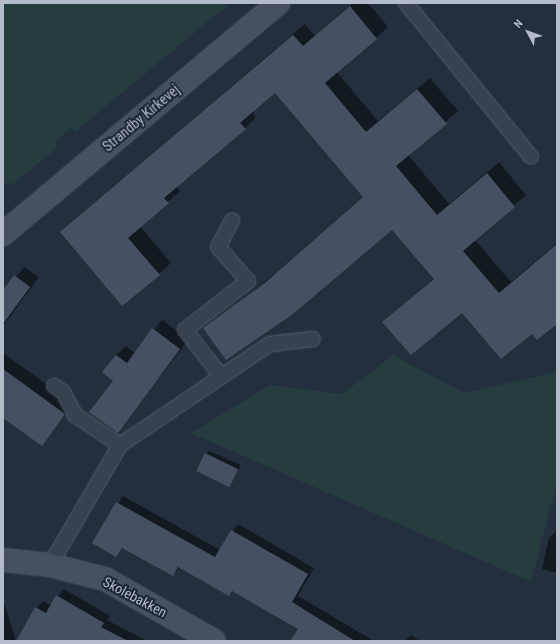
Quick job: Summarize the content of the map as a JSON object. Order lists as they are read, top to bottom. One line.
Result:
{"streets":{"street":["Strandby Kirkevej","Skolebakken"]},"north":"top left"}
